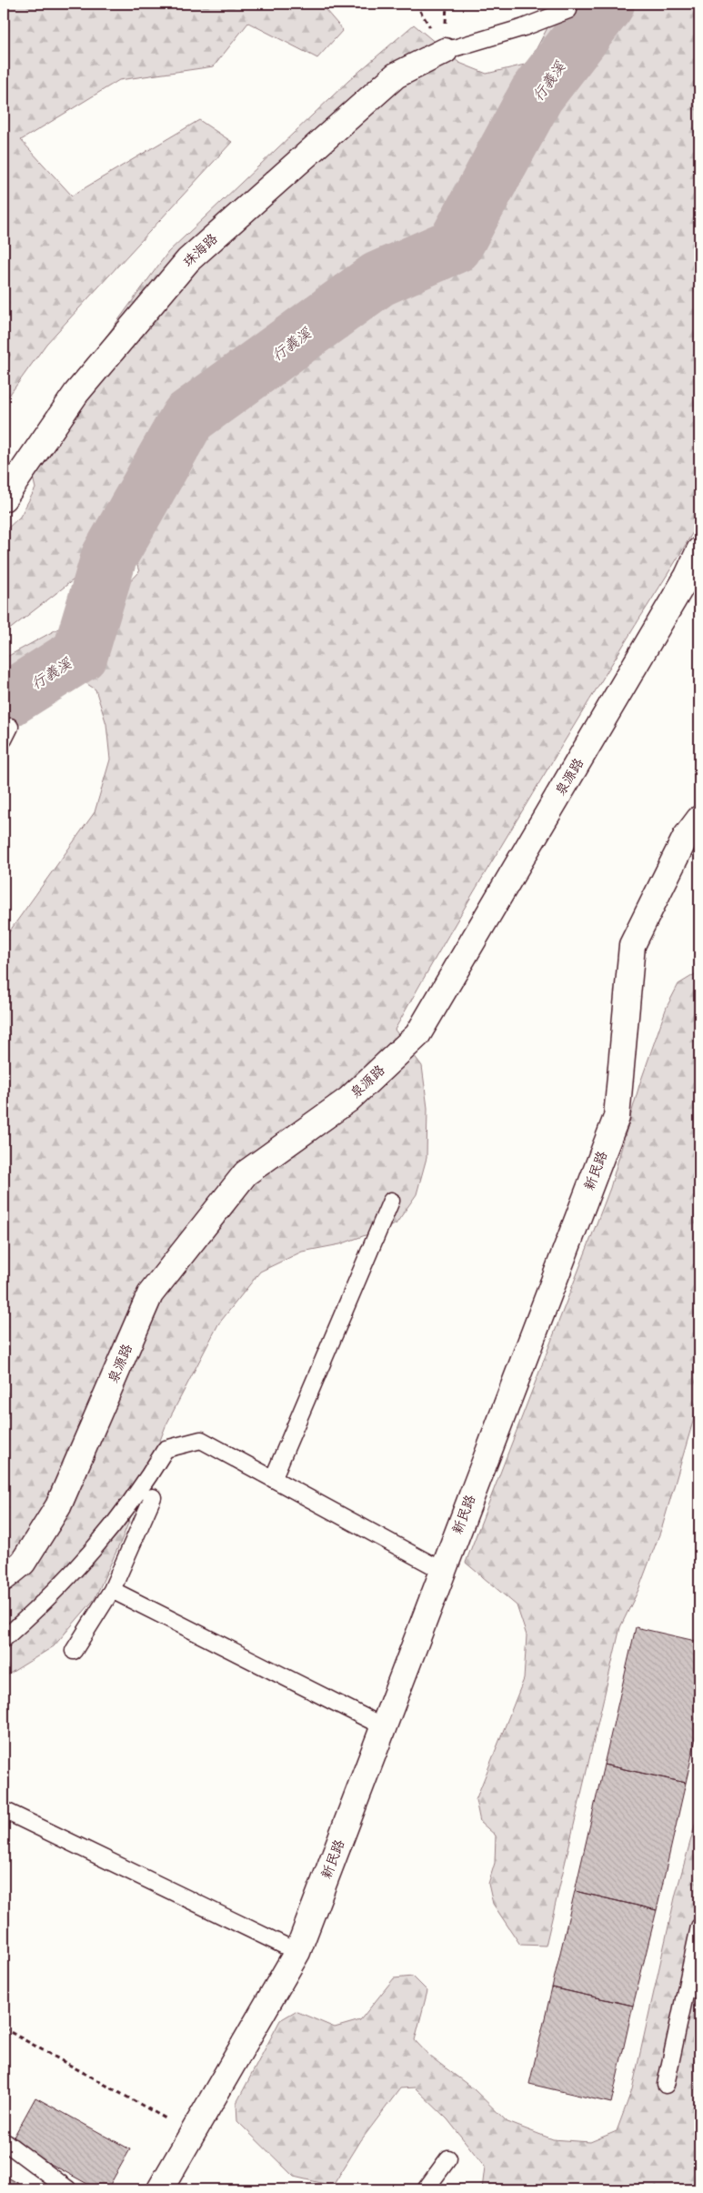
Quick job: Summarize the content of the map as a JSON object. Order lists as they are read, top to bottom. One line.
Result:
{"streets":{"street":["珠海路","泉源路","新民路"]},"water":["行義溪"]}
